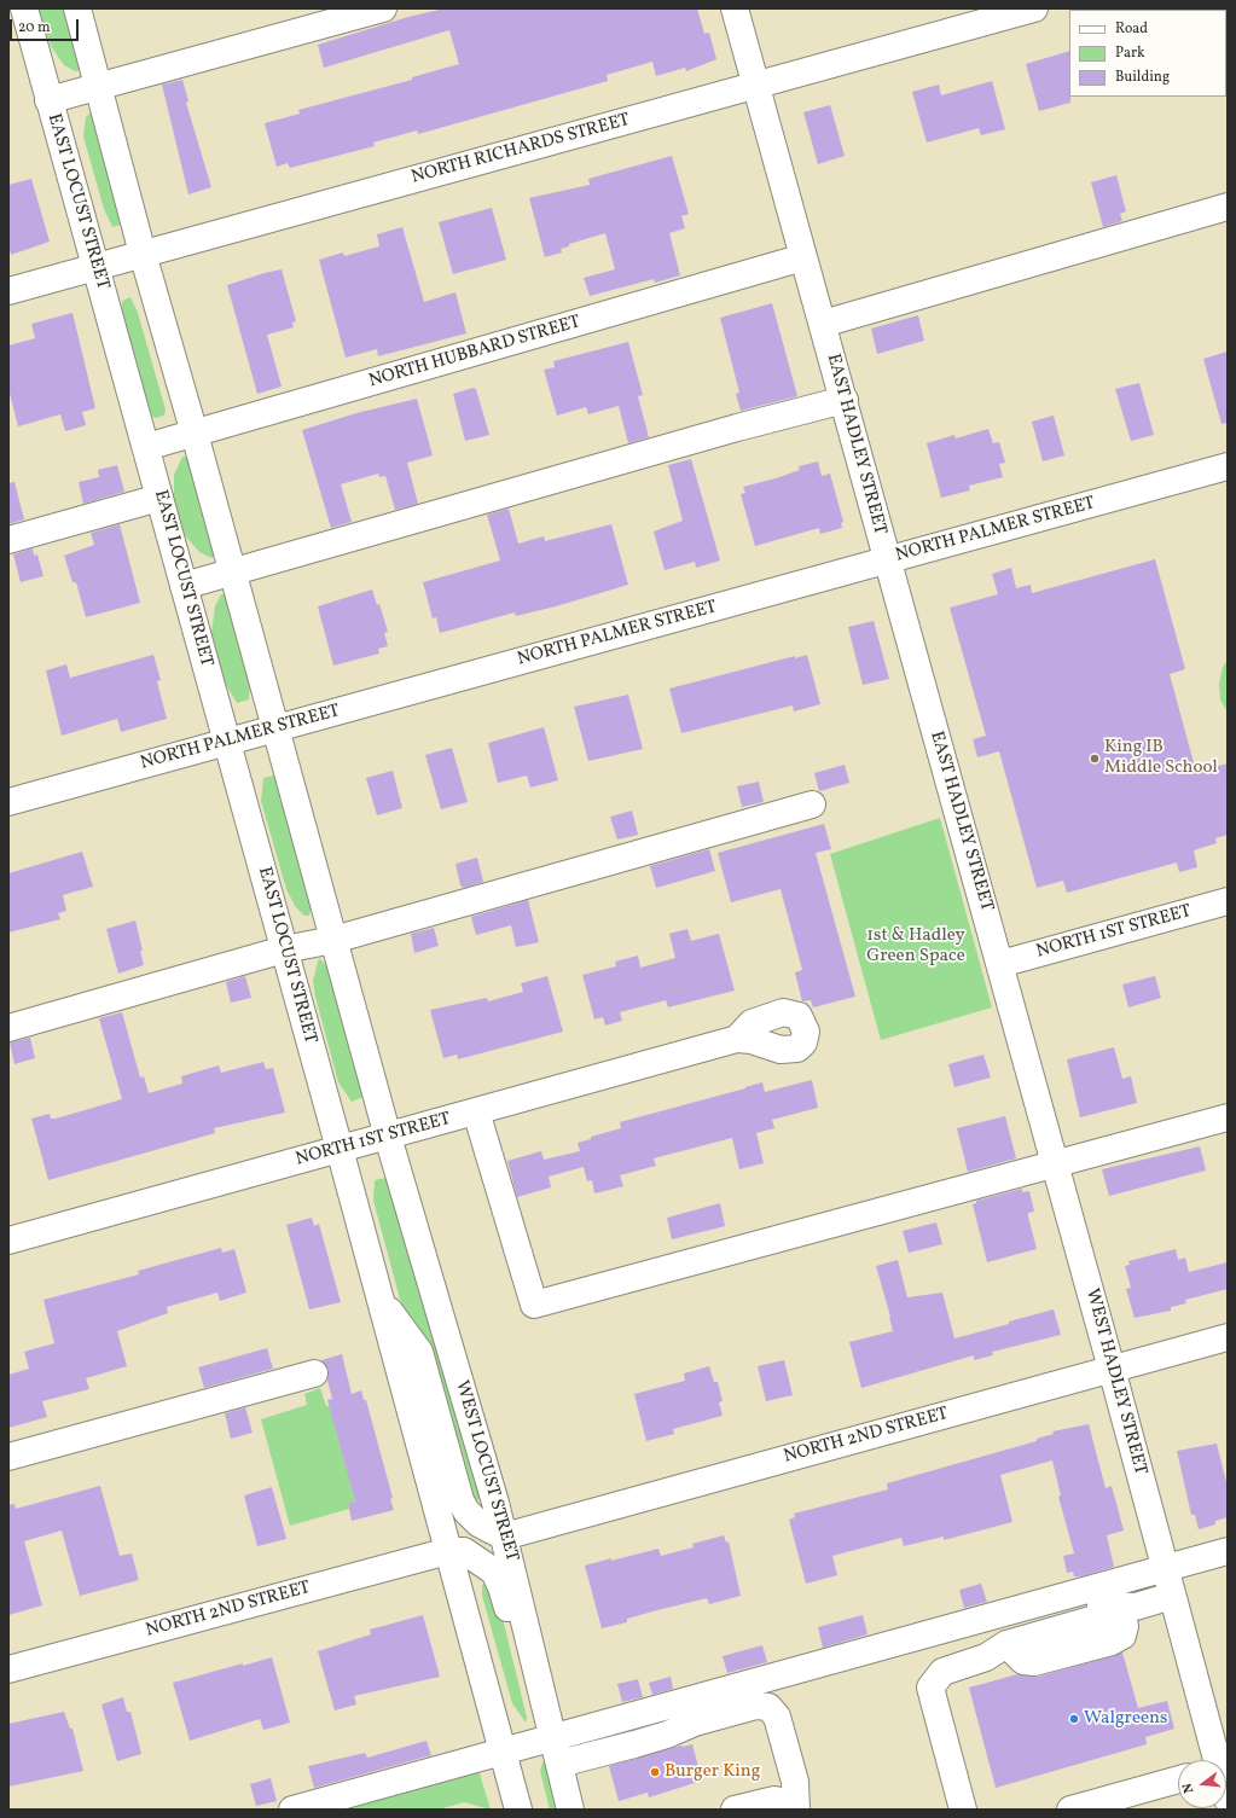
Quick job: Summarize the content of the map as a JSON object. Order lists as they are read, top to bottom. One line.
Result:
{"streets":{"street":["NORTH RICHARDS STREET","EAST LOCUST STREET","NORTH HUBBARD STREET","EAST HADLEY STREET","NORTH PALMER STREET","NORTH 1ST STREET","WEST HADLEY STREET","NORTH 2ND STREET","WEST LOCUST STREET"]},"crossings":[["NORTH RICHARDS STREET","EAST LOCUST STREET"],["NORTH RICHARDS STREET","EAST HADLEY STREET"],["EAST LOCUST STREET","NORTH HUBBARD STREET"],["EAST LOCUST STREET","NORTH PALMER STREET"],["EAST LOCUST STREET","NORTH 1ST STREET"],["NORTH HUBBARD STREET","EAST HADLEY STREET"],["EAST HADLEY STREET","NORTH PALMER STREET"],["EAST HADLEY STREET","NORTH 1ST STREET"],["EAST HADLEY STREET","WEST HADLEY STREET"],["NORTH 1ST STREET","WEST HADLEY STREET"],["NORTH 1ST STREET","WEST LOCUST STREET"],["WEST HADLEY STREET","NORTH 2ND STREET"],["NORTH 2ND STREET","WEST LOCUST STREET"]],"parks":["1st & Hadley Green Space"],"places":["King IB Middle School","Walgreens","Burger King"],"legend":["Road","Park","Building"],"scale_bar":"20 m","north":"left"}
